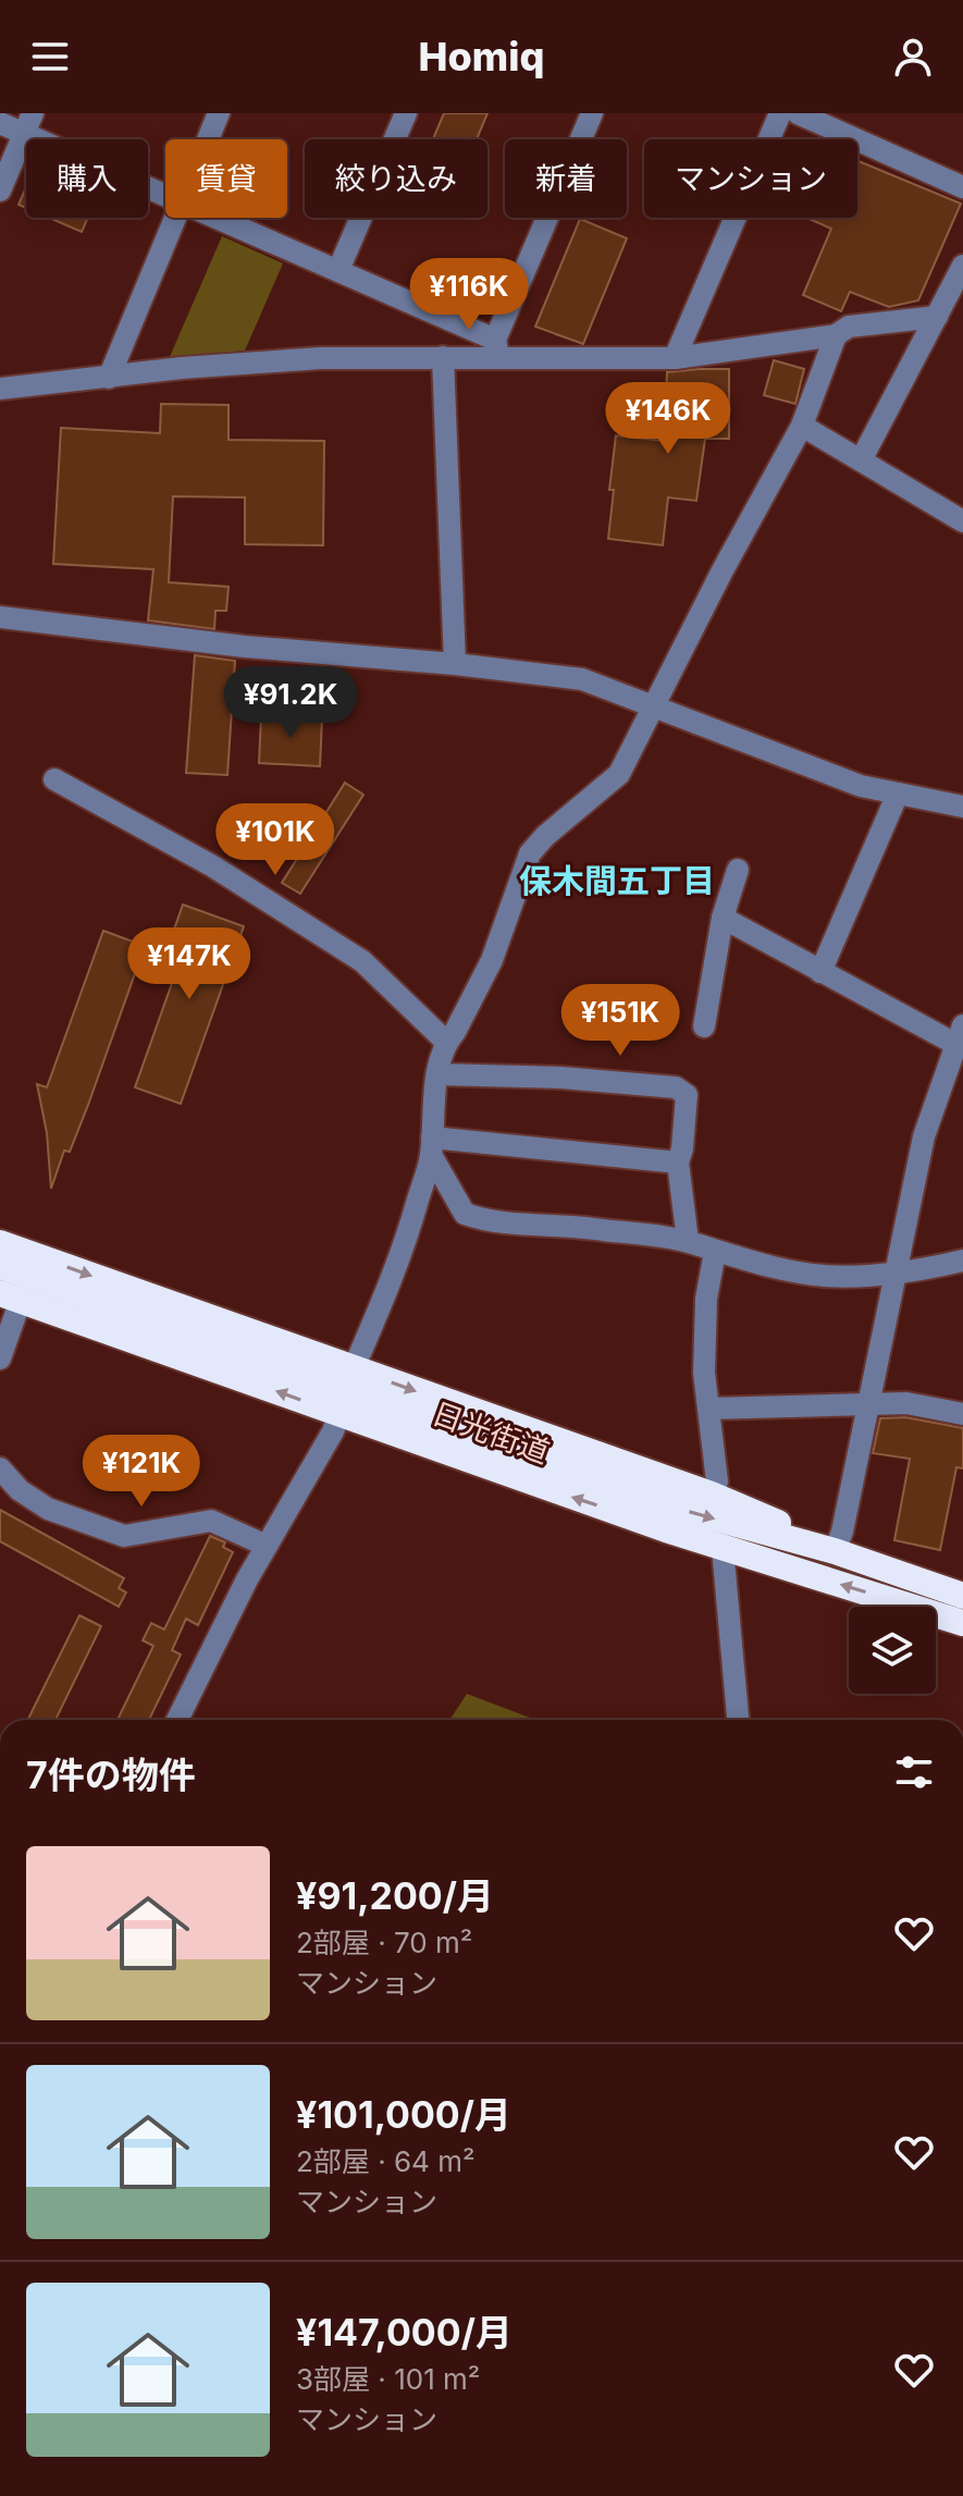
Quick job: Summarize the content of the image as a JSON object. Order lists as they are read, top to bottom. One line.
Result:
{"streets":{"highway":["日光街道"]},"districts":["保木間五丁目"],"page":{"header":"Homiq","chip":["購入","賃貸","絞り込み","新着","マンション"],"price":["¥116K","¥146K","¥91.2K","¥101K","¥147K","¥151K","¥121K"],"heading":"7件の物件","list":[{"name":"¥91,200/月","note":"2部屋 · 70 m² · マンション"},{"name":"¥101,000/月","note":"2部屋 · 64 m² · マンション"},{"name":"¥147,000/月","note":"3部屋 · 101 m² · マンション"}]}}
